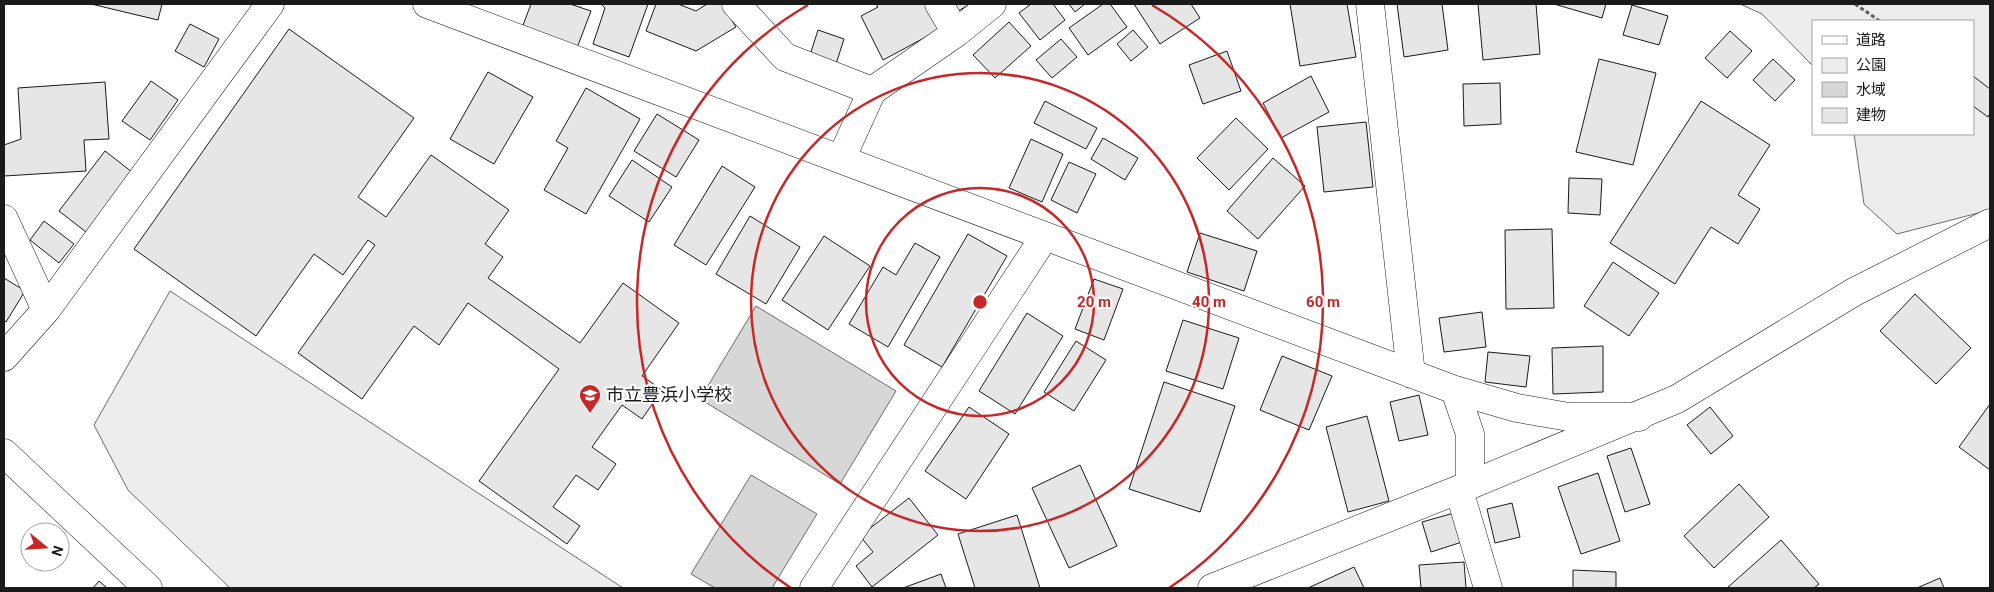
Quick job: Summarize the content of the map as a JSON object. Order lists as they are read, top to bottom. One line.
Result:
{"places":{"school or university":["市立豊浜小学校"]},"legend":["道路","公園","水域","建物"],"north":"right","rings":["20 m","40 m","60 m"]}
